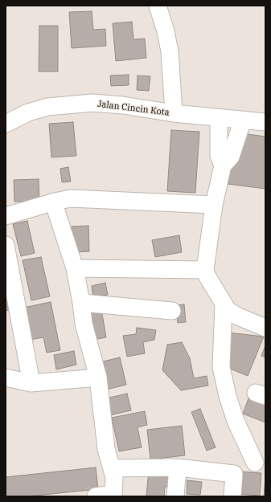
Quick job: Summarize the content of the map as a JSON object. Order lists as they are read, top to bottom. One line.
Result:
{"streets":{"street":["Jalan Cincin Kota"]}}
